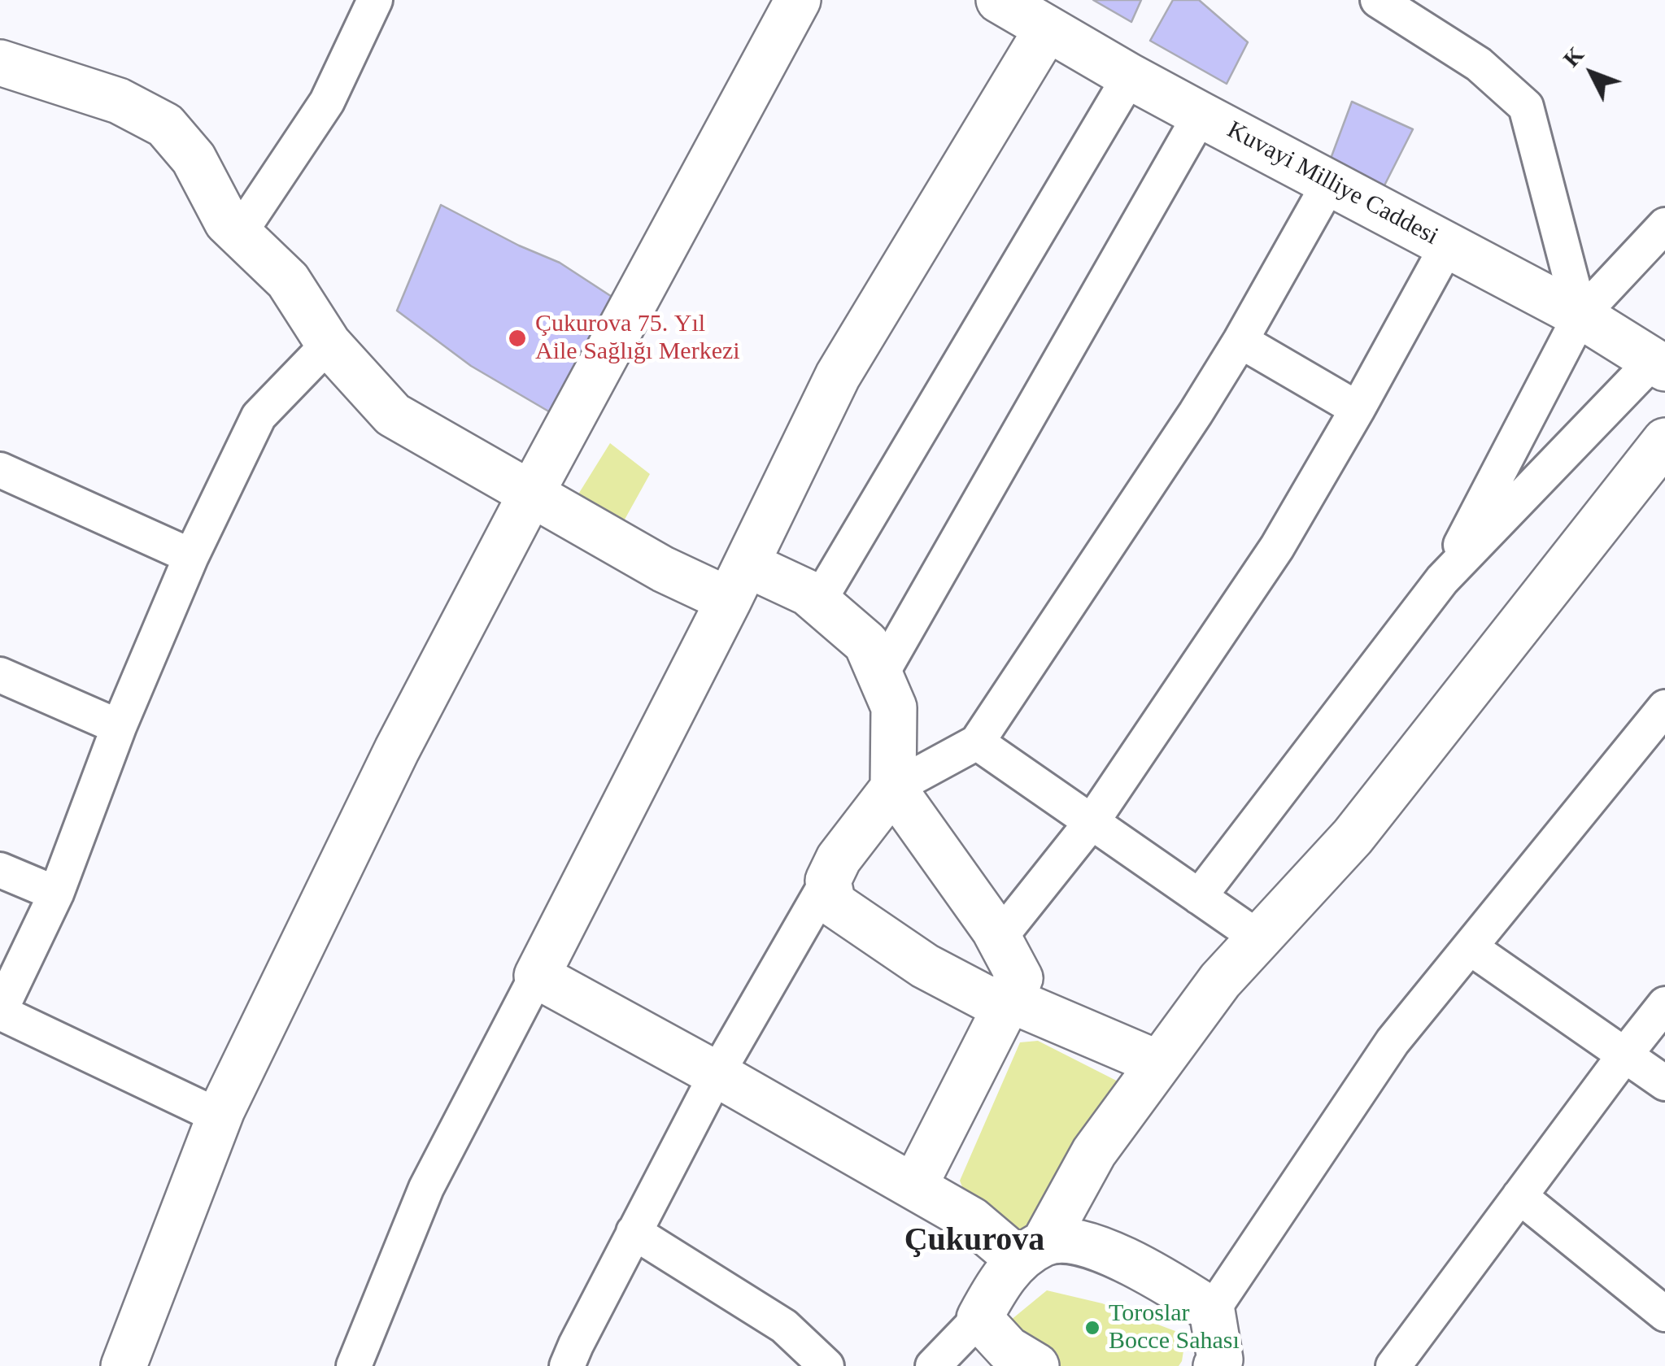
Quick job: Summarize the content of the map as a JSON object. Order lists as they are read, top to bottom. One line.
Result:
{"streets":{"street":["Kuvayi Milliye Caddesi"]},"districts":["Çukurova"],"places":["Çukurova 75. Yıl Aile Sağlığı Merkezi","Toroslar Bocce Sahası"],"north":"top left"}
